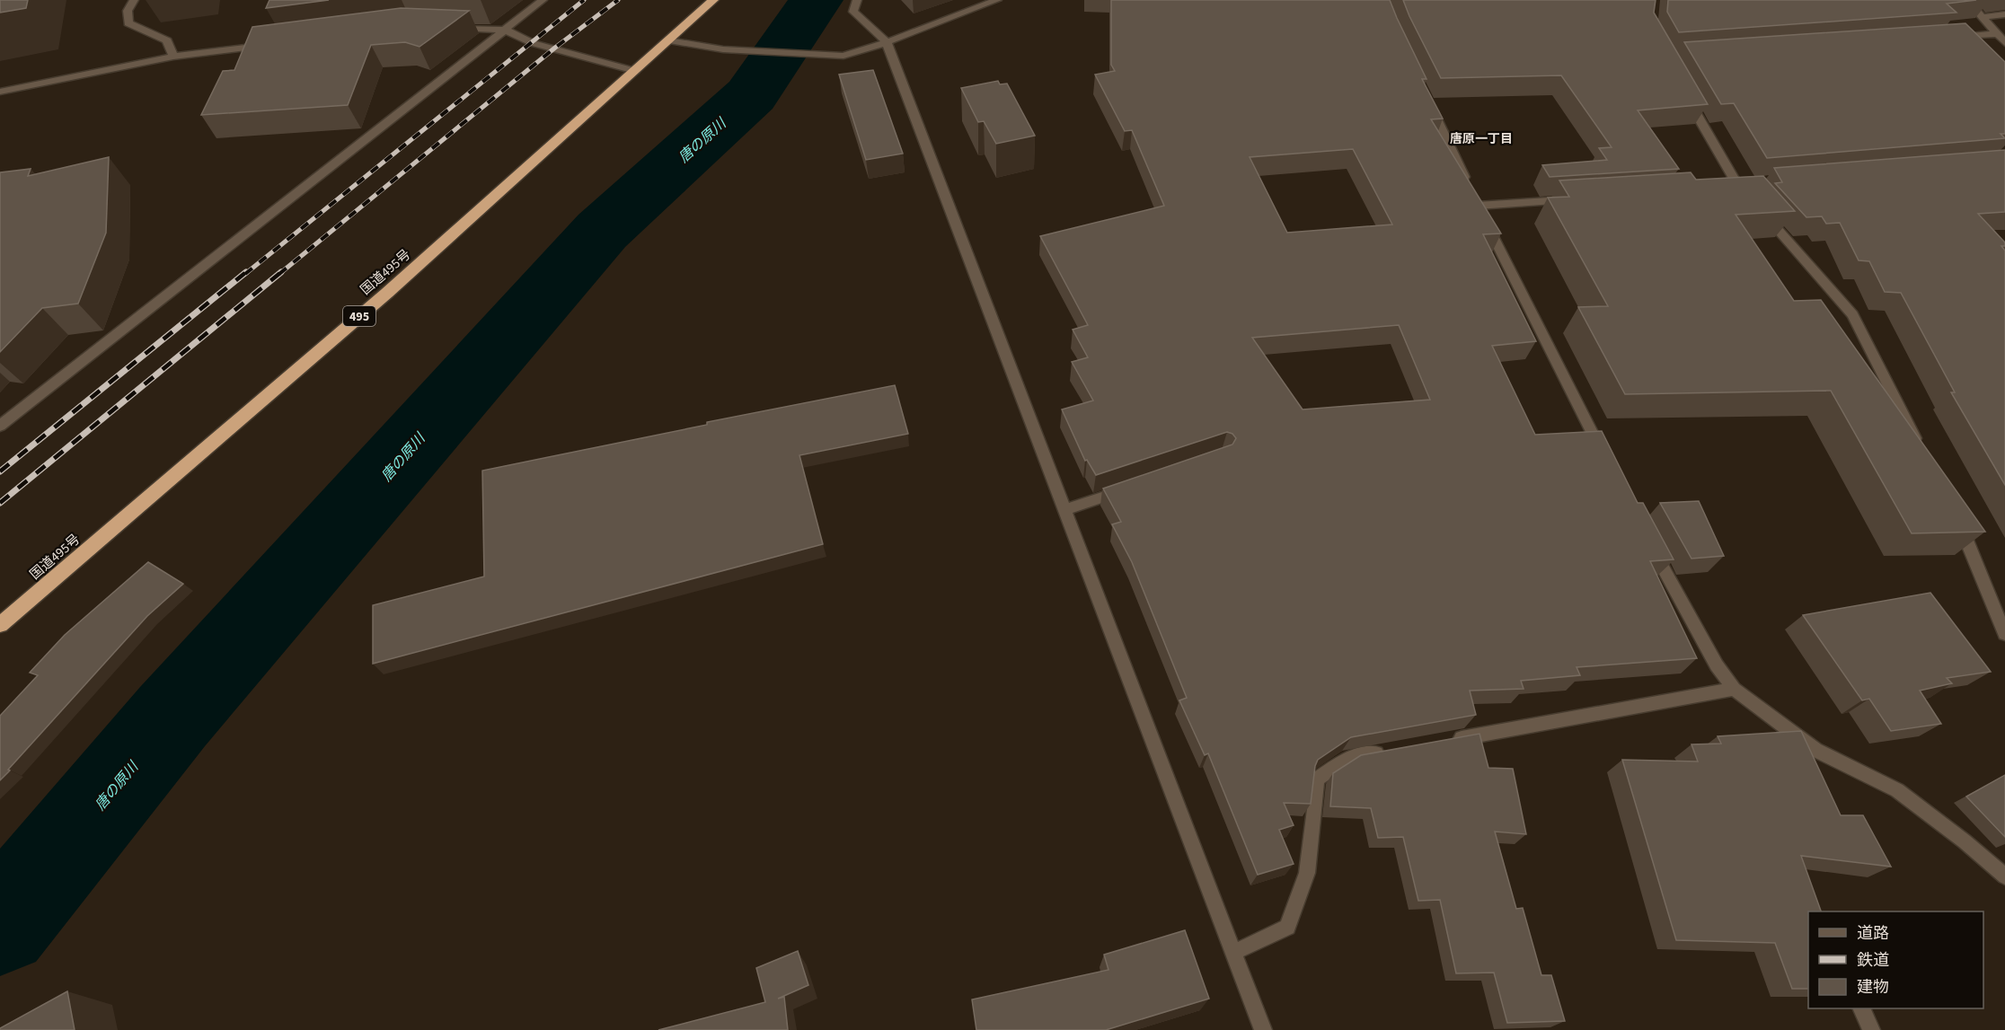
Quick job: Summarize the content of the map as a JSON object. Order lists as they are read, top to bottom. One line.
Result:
{"streets":{"highway":["国道495号","495"]},"districts":["唐原一丁目"],"water":["唐の原川"],"legend":["道路","鉄道","建物"]}
